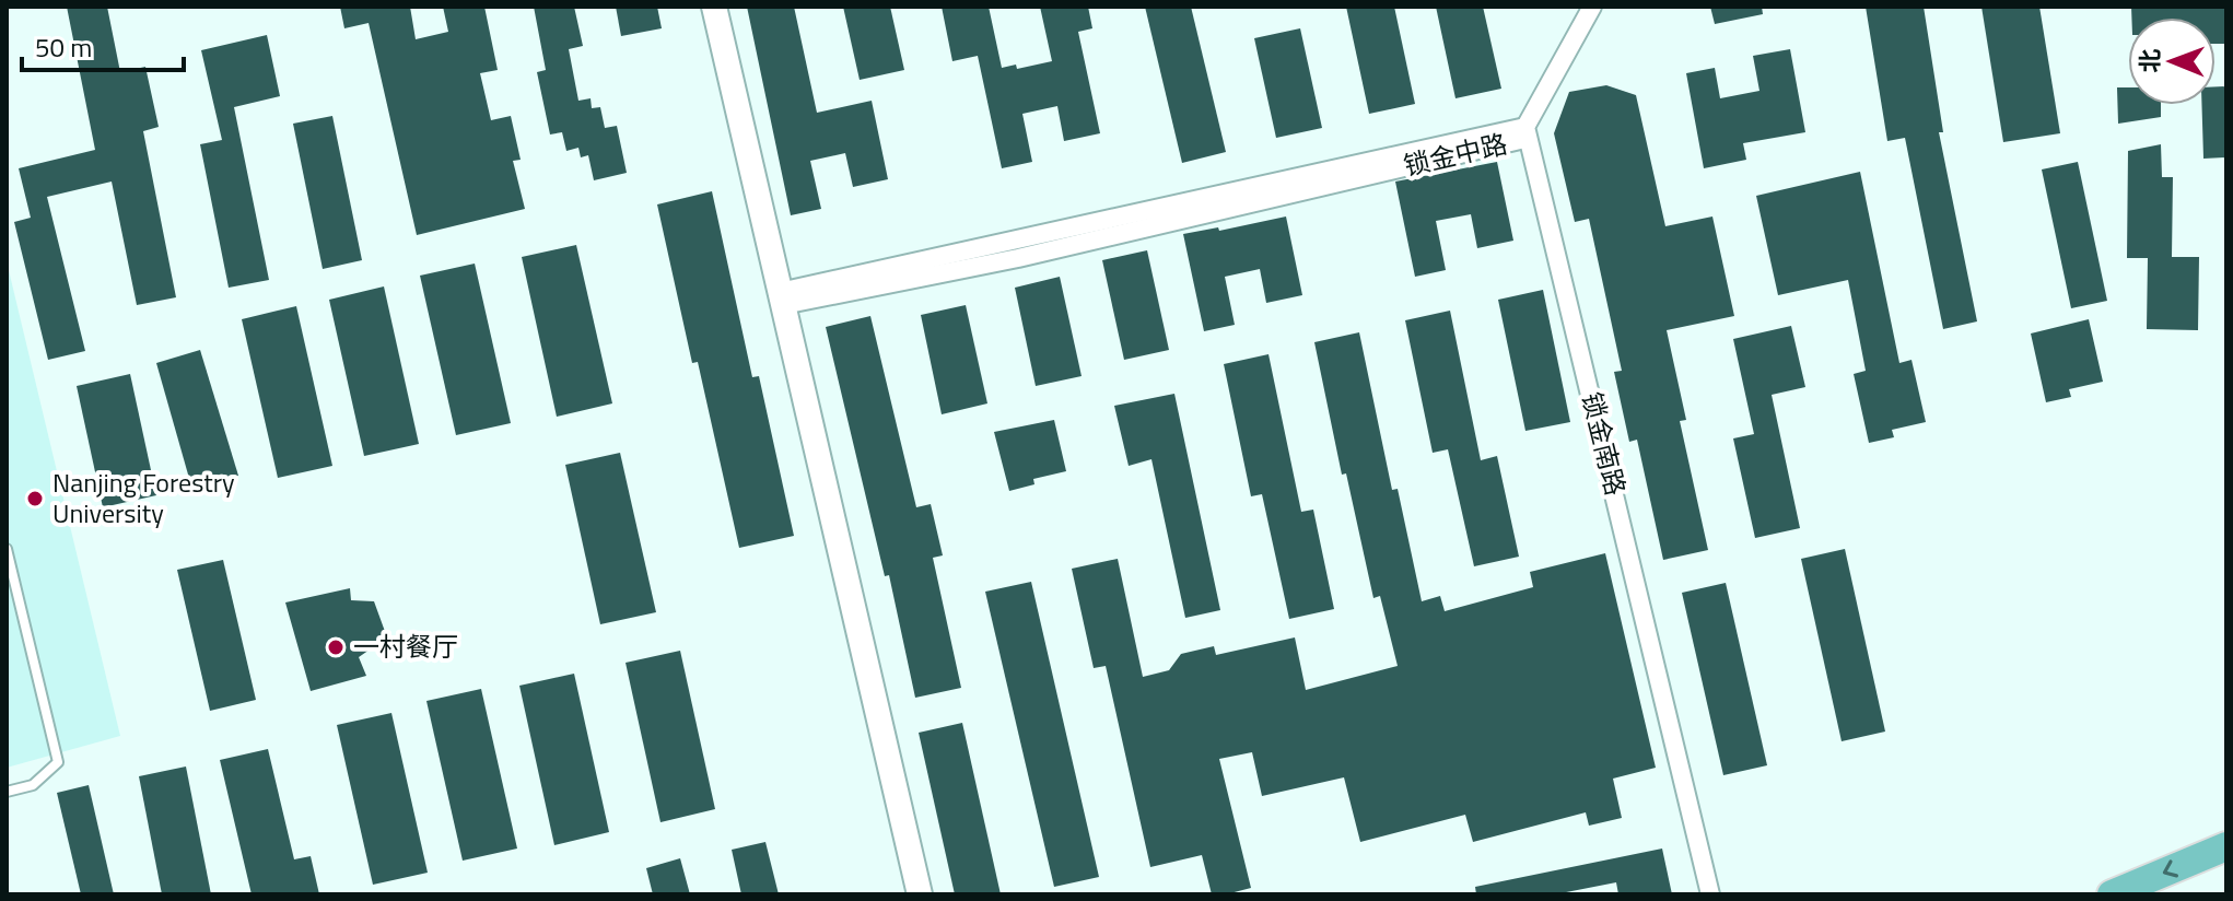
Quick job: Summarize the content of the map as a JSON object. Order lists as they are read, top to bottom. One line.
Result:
{"streets":{"street":["锁金中路","锁金南路"]},"crossings":[["锁金中路","锁金南路"]],"places":["Nanjing Forestry University","一村餐厅"],"scale_bar":"50 m","north":"left"}
